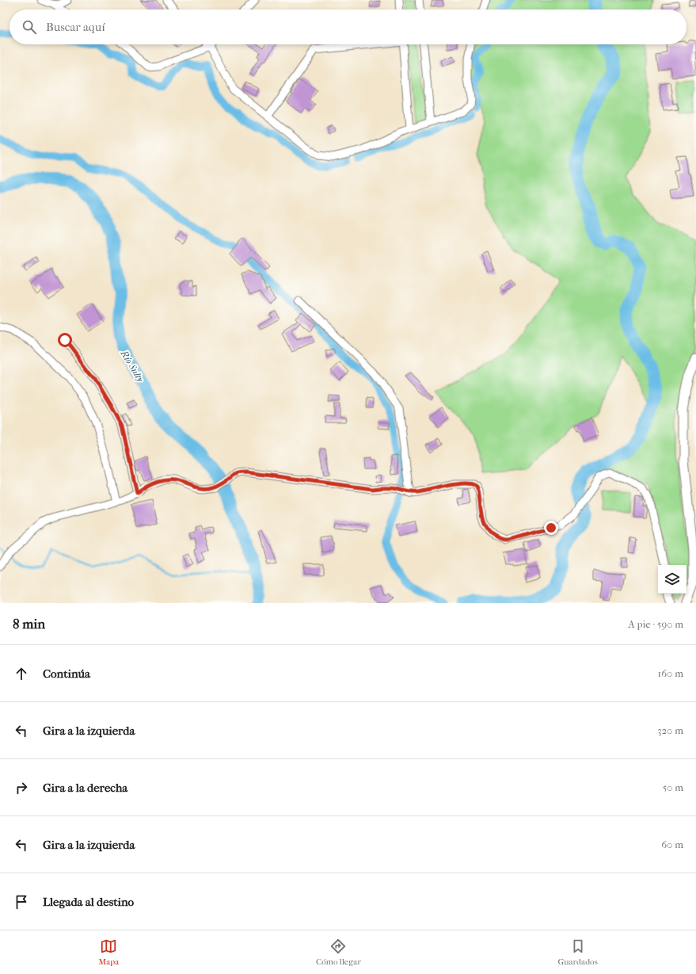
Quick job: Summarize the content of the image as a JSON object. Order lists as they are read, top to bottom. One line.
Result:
{"water":["Río Sulty"],"page":{"search":"Buscar aquí","heading":["8 min","A pie · 590 m"],"list":[["Continúa","160 m"],["Gira a la izquierda","320 m"],["Gira a la derecha","50 m"],["Gira a la izquierda","60 m"],"Llegada al destino"],"nav":["Mapa","Cómo llegar","Guardados"]}}
